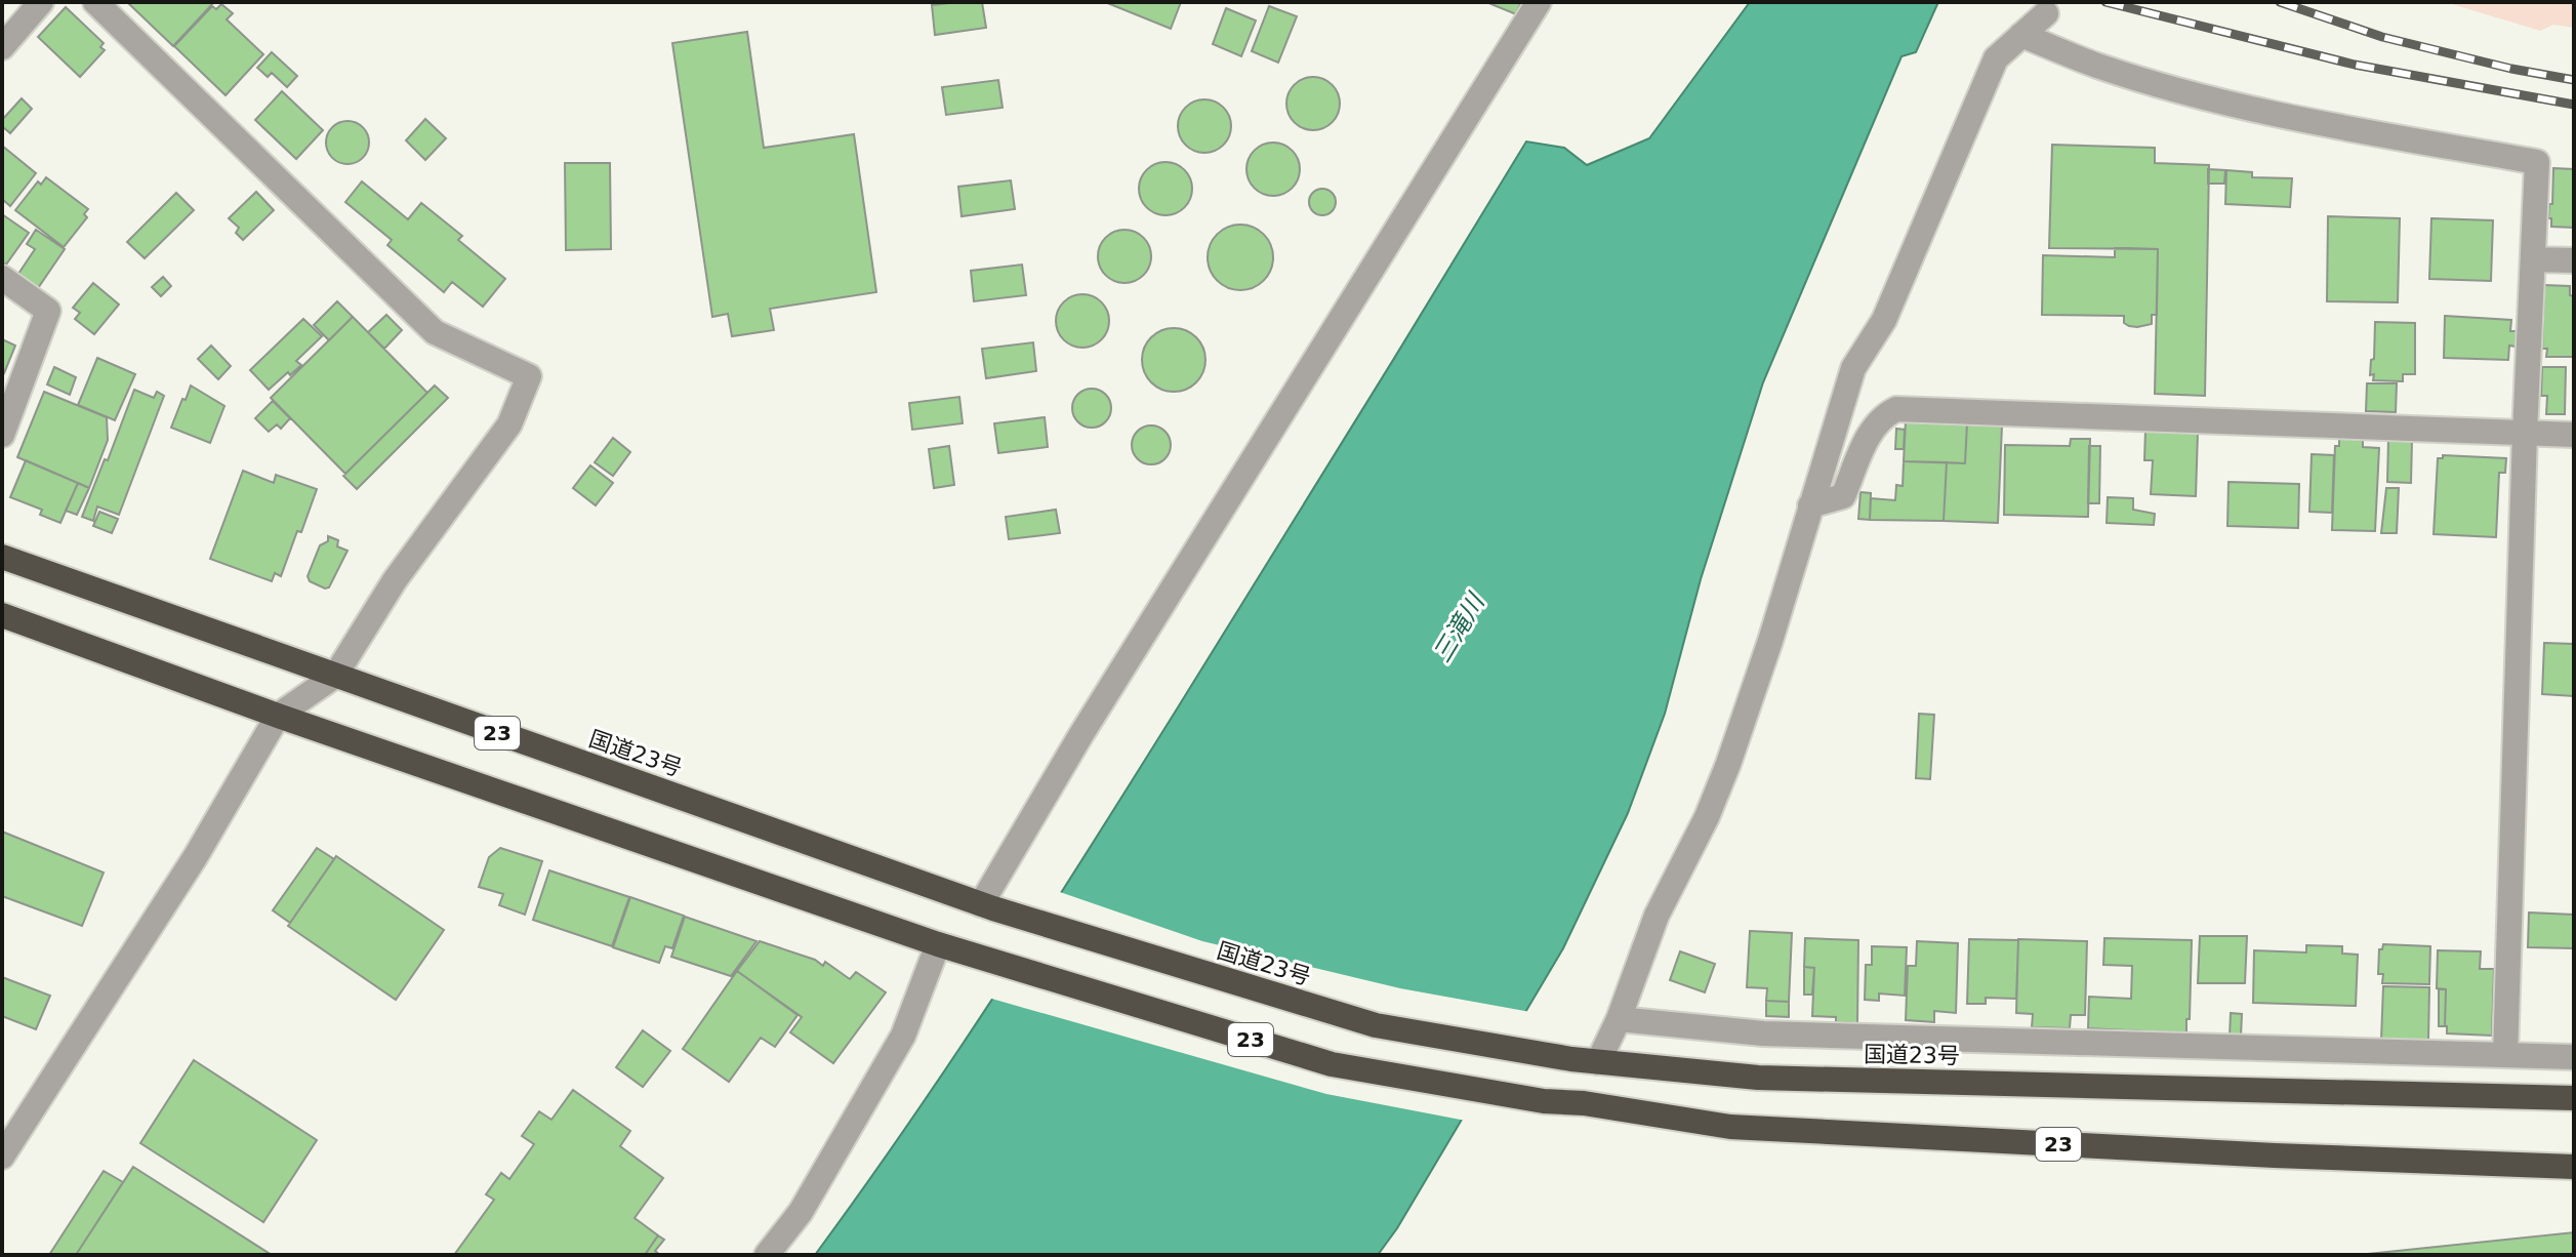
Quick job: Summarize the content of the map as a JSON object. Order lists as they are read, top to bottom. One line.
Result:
{"streets":{"highway":["23","国道23号"]},"water":["三滝川"]}
